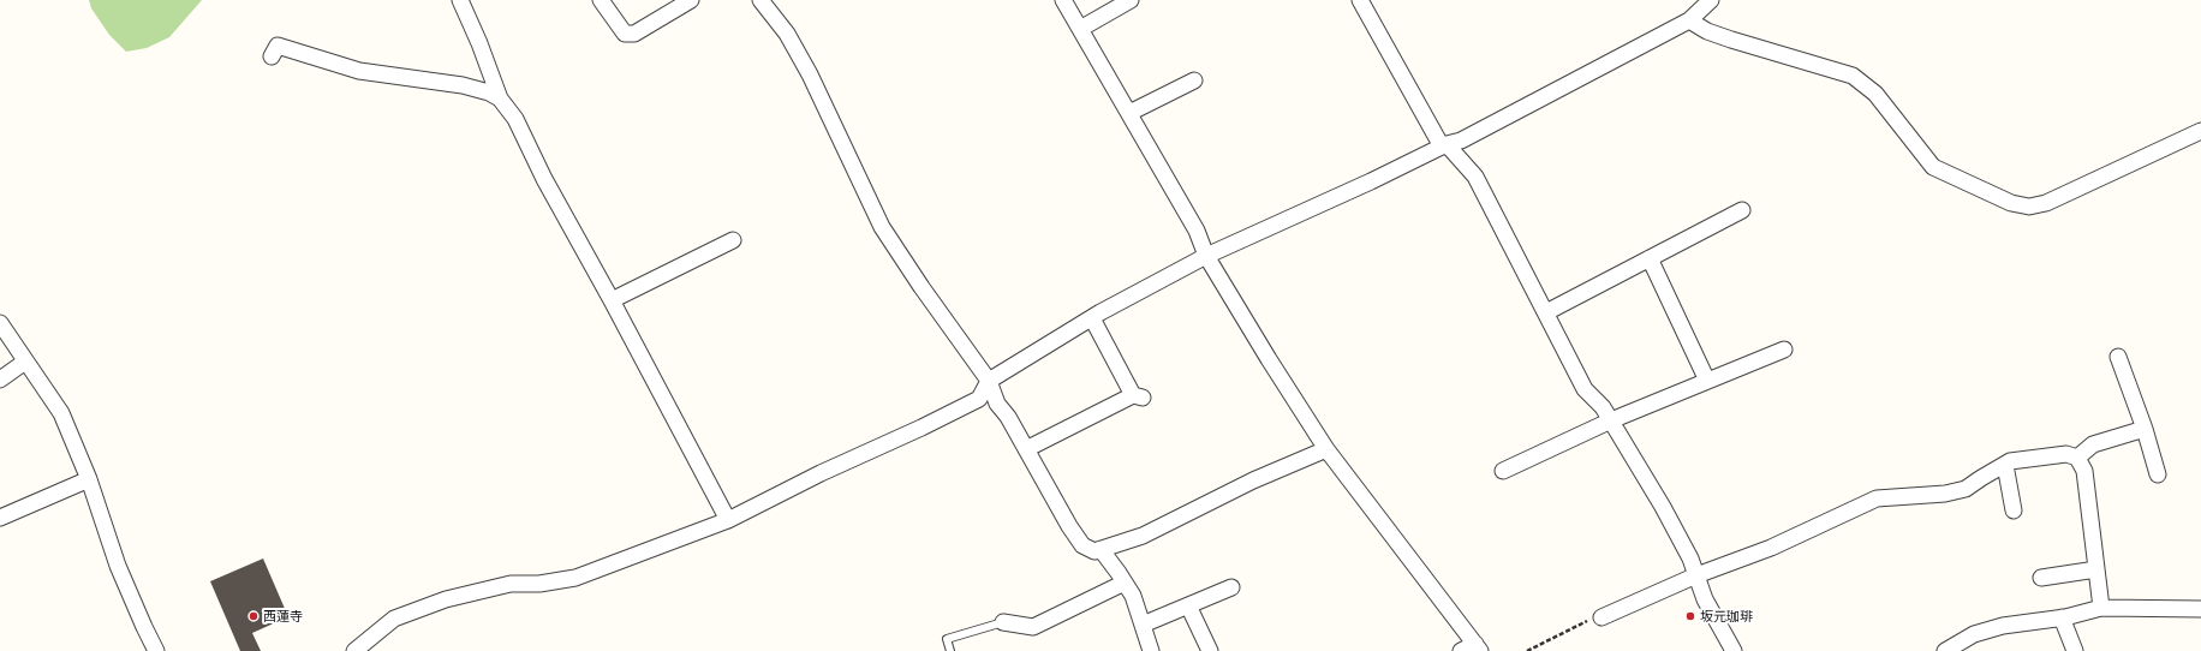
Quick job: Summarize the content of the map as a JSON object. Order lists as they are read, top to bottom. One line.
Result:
{"places":["西蓮寺","坂元珈琲"]}
